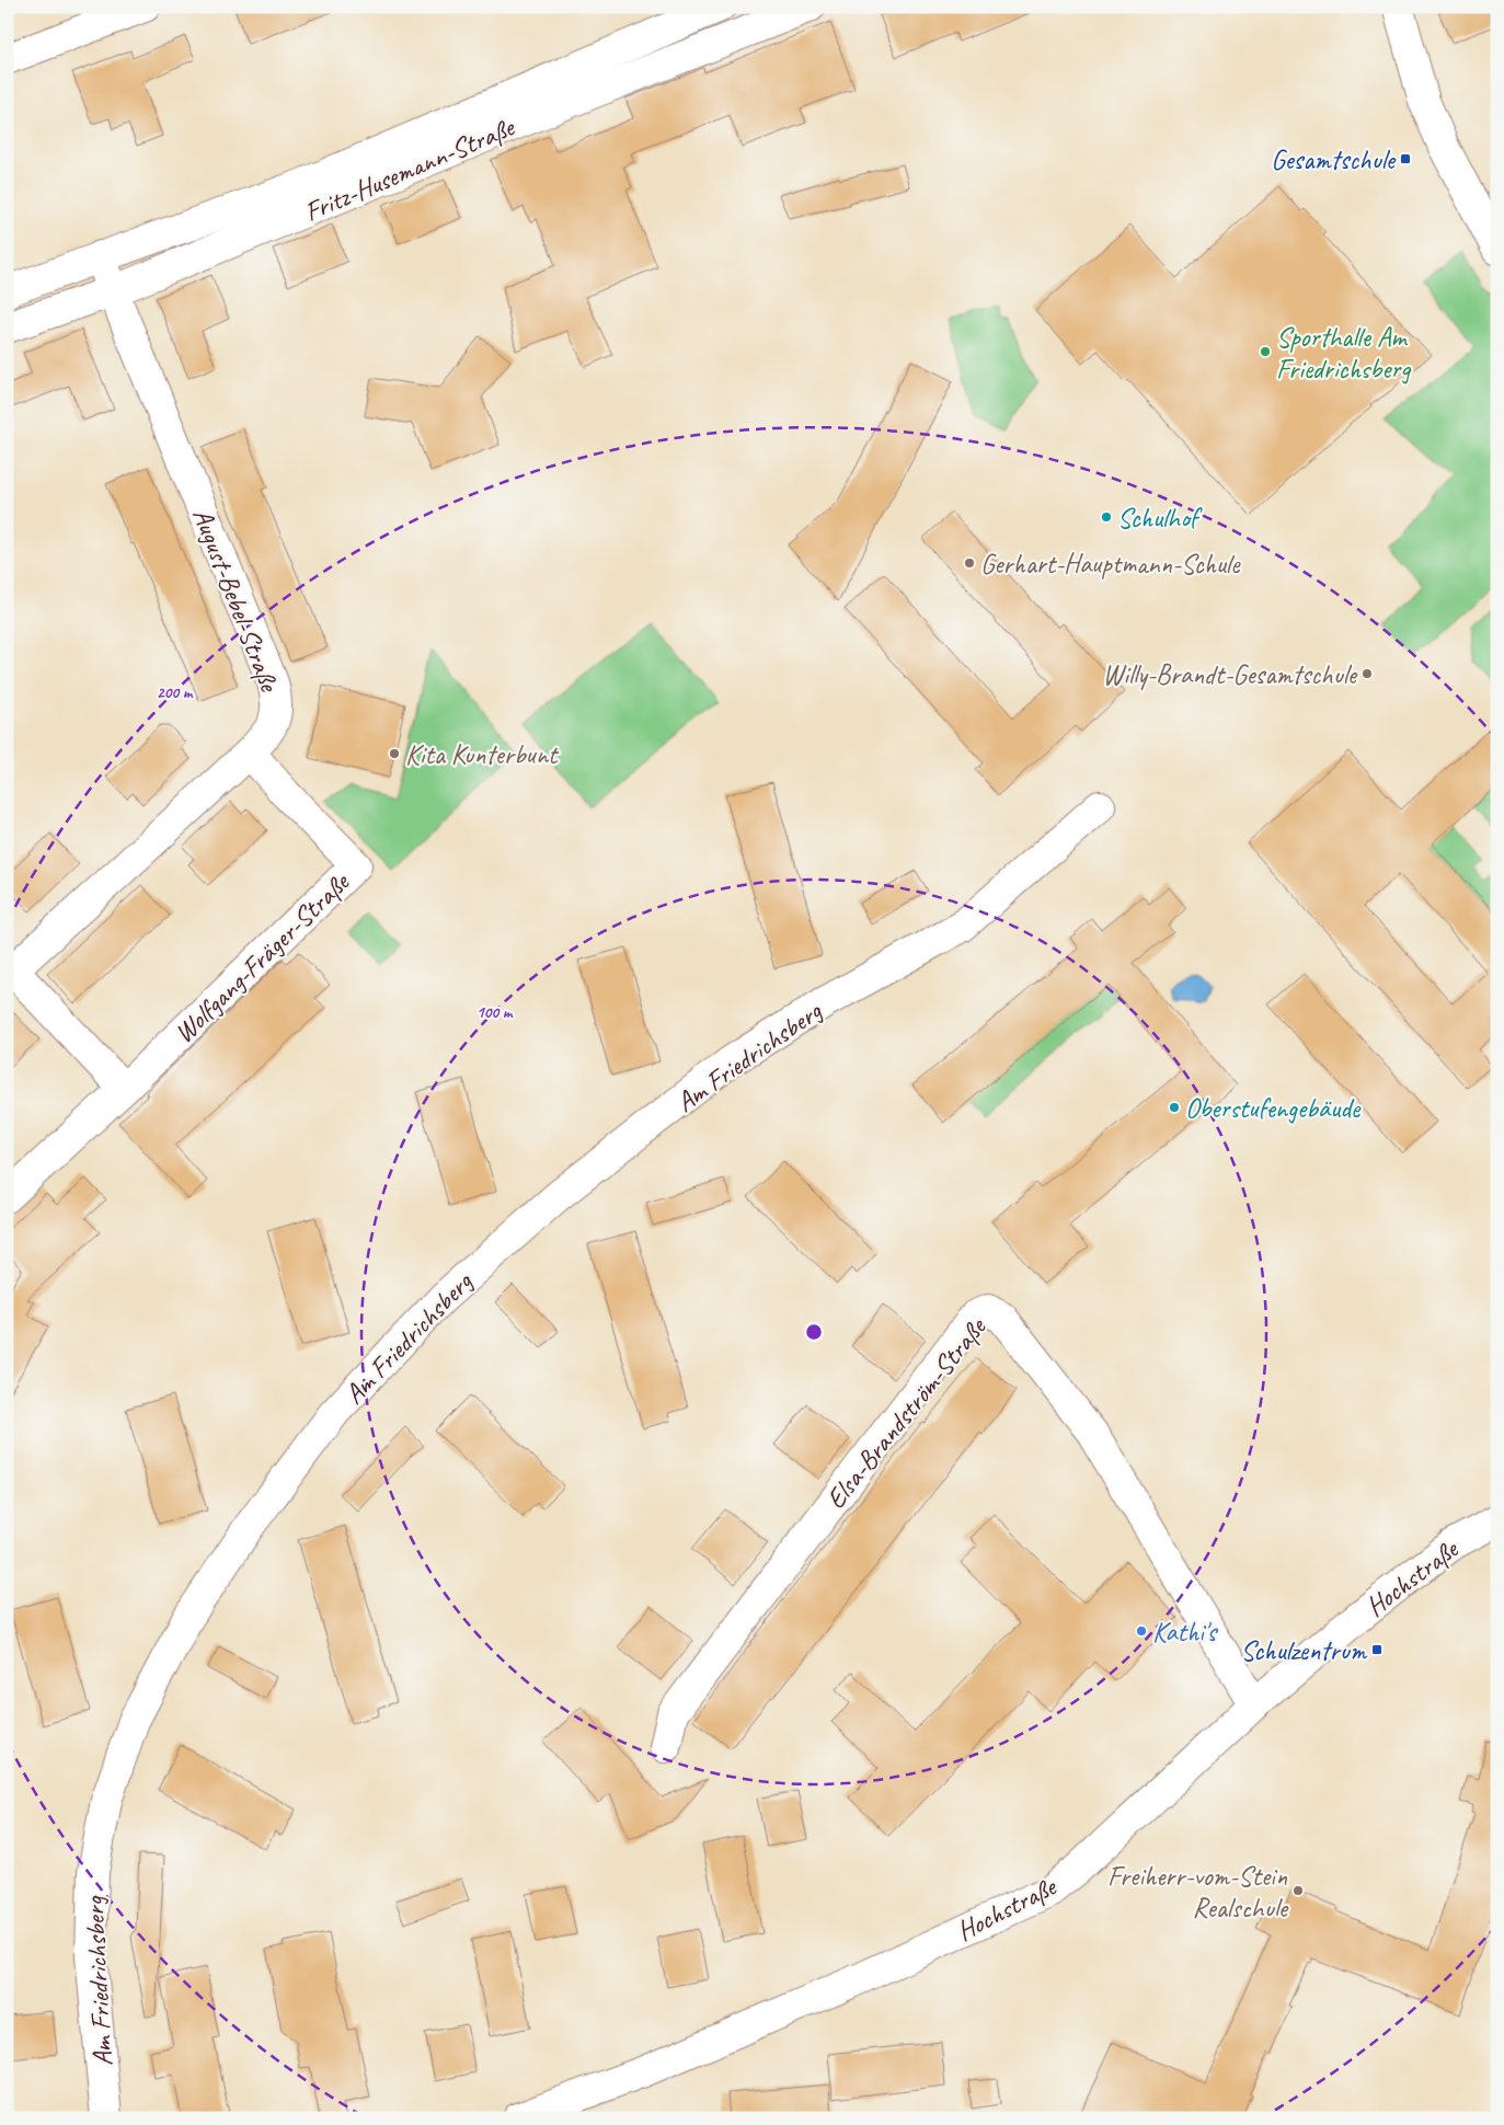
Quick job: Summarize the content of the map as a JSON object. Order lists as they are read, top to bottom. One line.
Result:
{"streets":{"street":["Fritz-Husemann-Straße","August-Bebel-Straße","Wolfgang-Fräger-Straße","Am Friedrichsberg","Elsa-Brandström-Straße","Hochstraße"]},"crossings":[["Fritz-Husemann-Straße","August-Bebel-Straße"],["August-Bebel-Straße","Wolfgang-Fräger-Straße"],["Elsa-Brandström-Straße","Hochstraße"]],"places":{"transit":["Gesamtschule","Schulzentrum"],"other":["Sporthalle Am Friedrichsberg","Schulhof","Gerhart-Hauptmann-Schule","Willy-Brandt-Gesamtschule","Kita Kunterbunt","Oberstufengebäude","Kathi's","Freiherr-vom-Stein Realschule"]},"rings":["200 m","100 m"]}
